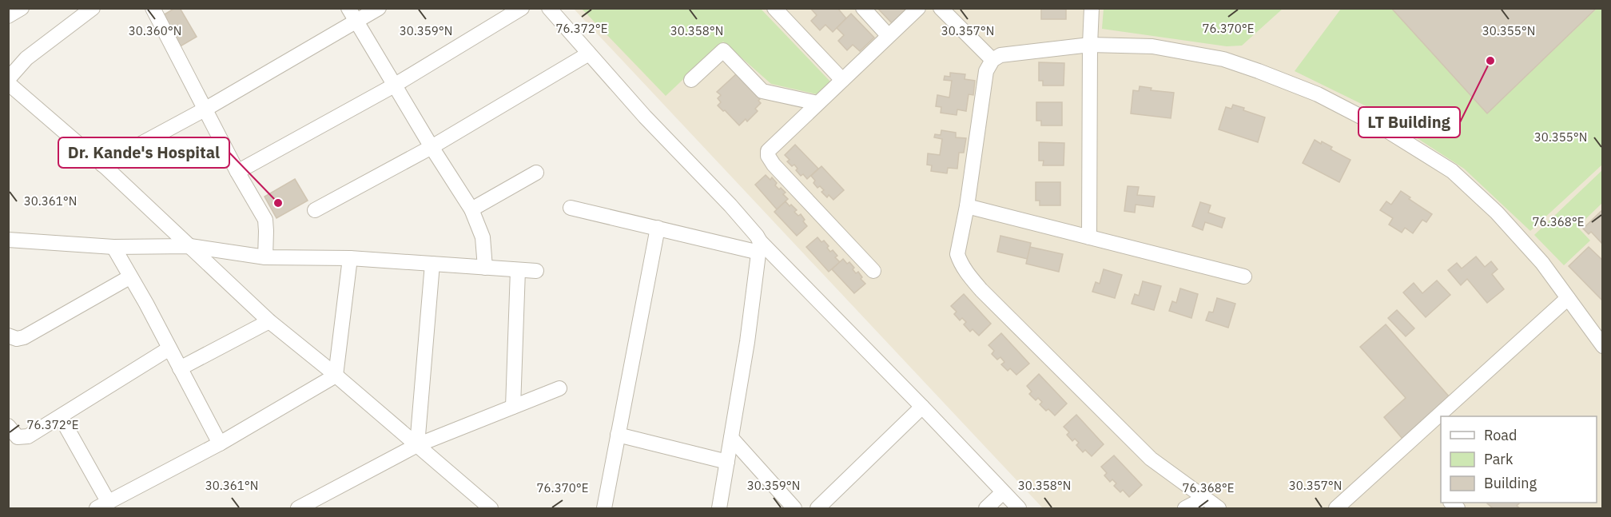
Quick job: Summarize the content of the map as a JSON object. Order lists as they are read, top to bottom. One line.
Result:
{"places":["LT Building","Dr. Kande's Hospital"],"legend":["Road","Park","Building"],"coordinates":["76.372°E","76.370°E","30.360°N","30.359°N","30.358°N","30.357°N","30.355°N","30.361°N","76.368°E"]}
